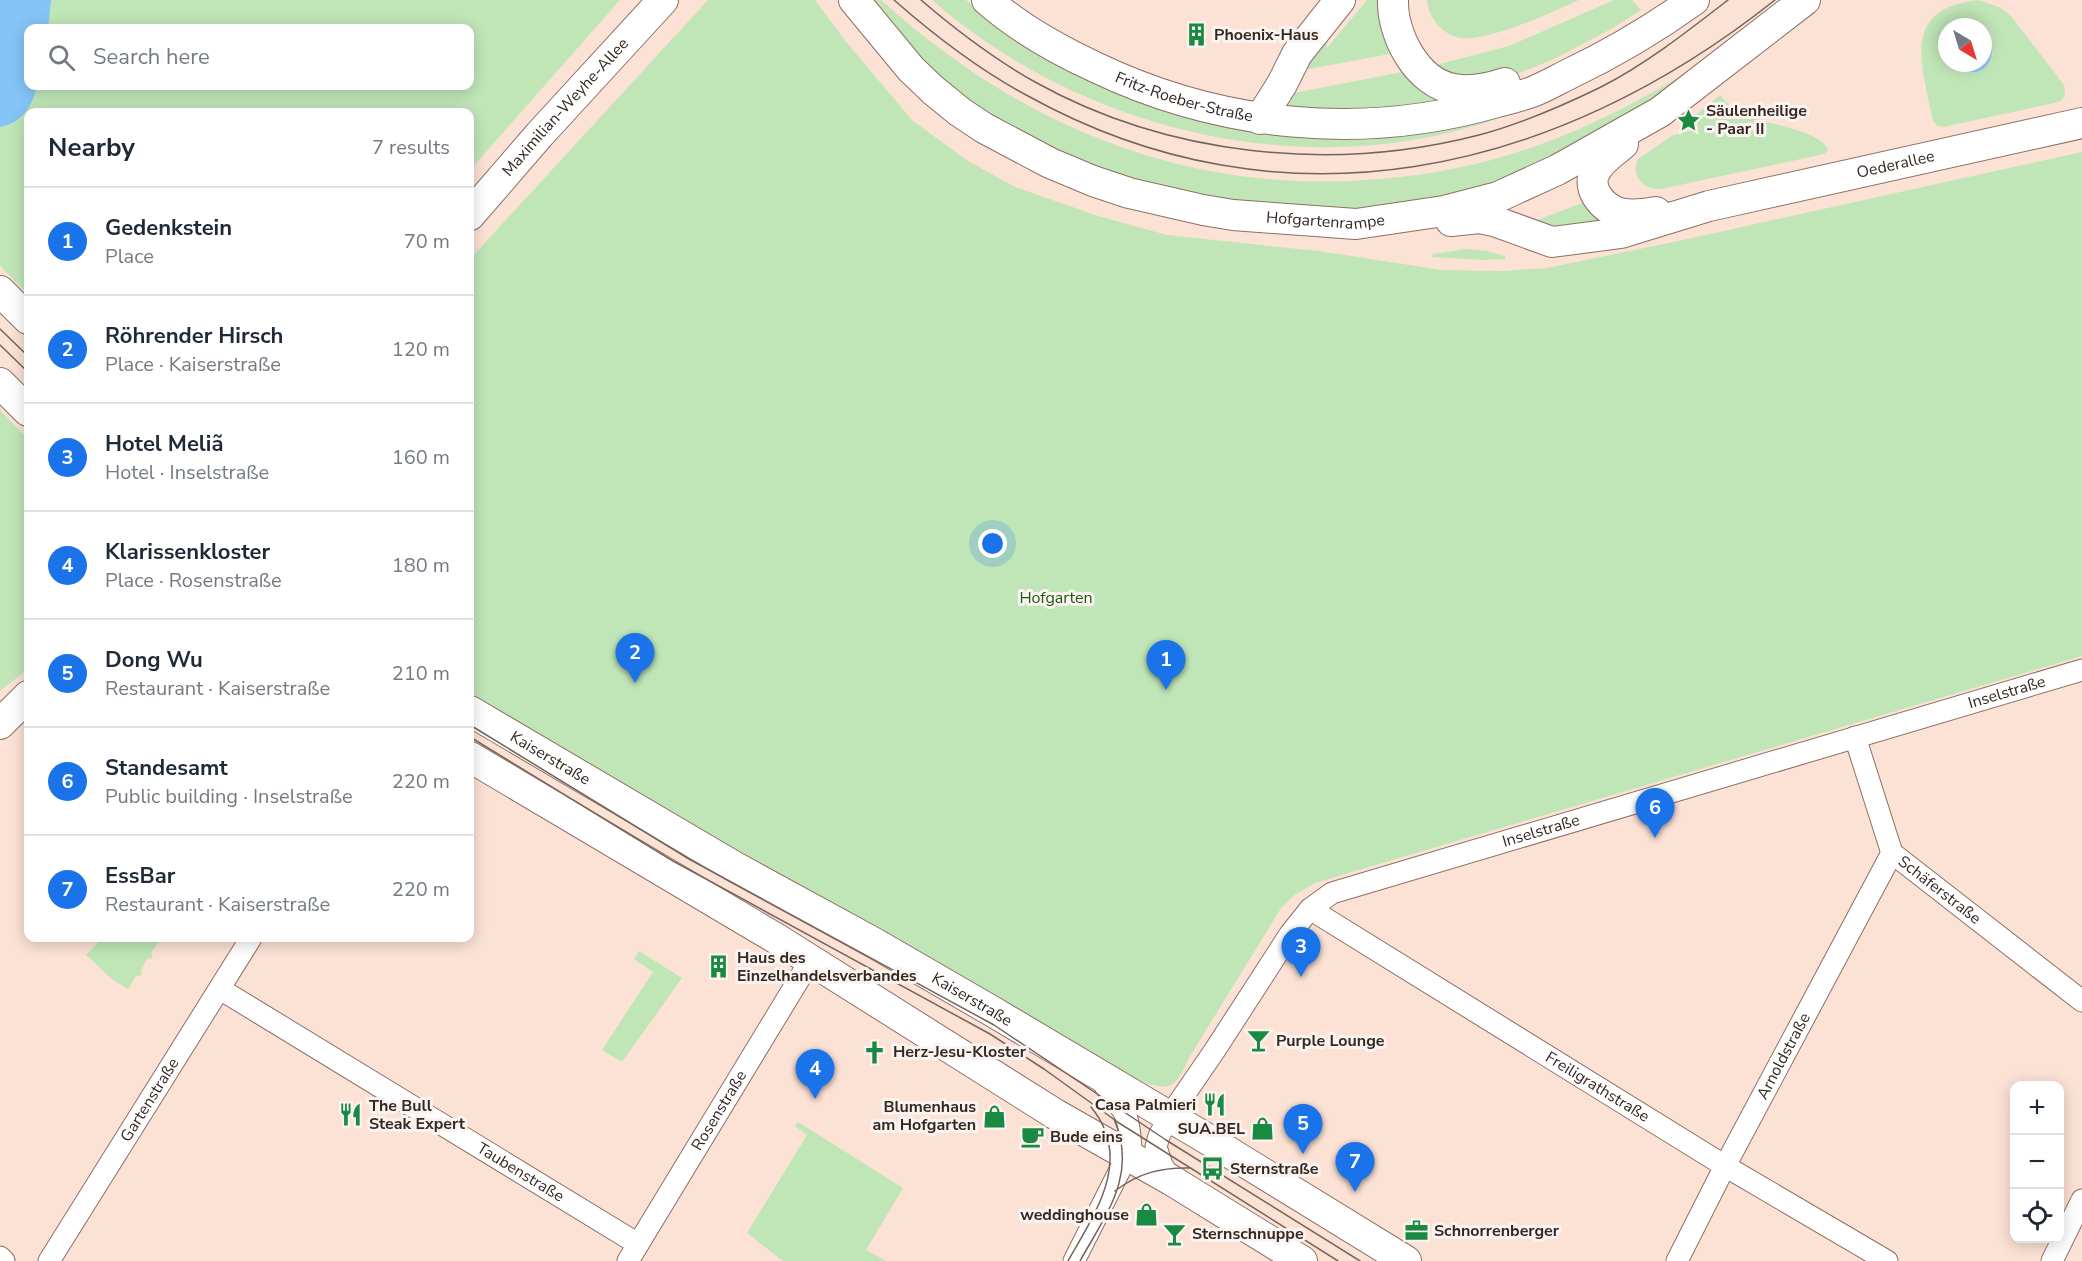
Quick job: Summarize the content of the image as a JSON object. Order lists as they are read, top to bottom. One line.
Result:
{"streets":{"main road":["Fritz-Roeber-Straße","Maximilian-Weyhe-Allee","Oederallee","Hofgartenrampe","Kaiserstraße"],"street":["Inselstraße","Schäferstraße","Arnoldstraße","Freiligrathstraße","Gartenstraße","Rosenstraße","Taubenstraße"]},"crossings":[["Oederallee","Hofgartenrampe"],["Inselstraße","Kaiserstraße"],["Inselstraße","Schäferstraße"],["Inselstraße","Freiligrathstraße"],["Schäferstraße","Arnoldstraße"],["Arnoldstraße","Freiligrathstraße"],["Gartenstraße","Taubenstraße"],["Rosenstraße","Taubenstraße"]],"parks":["Hofgarten"],"places":{"building":["Phoenix-Haus","Haus des Einzelhandelsverbandes"],"place":["Säulenheilige - Paar II"],"bar":["Purple Lounge","Sternschnuppe"],"church":["Herz-Jesu-Kloster"],"restaurant":["Casa Palmieri","The Bull Steak Expert"],"shop":["Blumenhaus am Hofgarten","SUA.BEL","weddinghouse"],"cafe":["Bude eins"],"bus stop":["Sternstraße"],"office":["Schnorrenberger"]},"north":"bottom right","page":{"search":"Search here","heading":["Nearby","7 results"],"list":[{"mark":"1","name":"Gedenkstein","note":"Place","value":"70 m"},{"mark":"2","name":"Röhrender Hirsch","note":"Place · Kaiserstraße","value":"120 m"},{"mark":"3","name":"Hotel Meliã","note":"Hotel · Inselstraße","value":"160 m"},{"mark":"4","name":"Klarissenkloster","note":"Place · Rosenstraße","value":"180 m"},{"mark":"5","name":"Dong Wu","note":"Restaurant · Kaiserstraße","value":"210 m"},{"mark":"6","name":"Standesamt","note":"Public building · Inselstraße","value":"220 m"},{"mark":"7","name":"EssBar","note":"Restaurant · Kaiserstraße","value":"220 m"}],"pins":["2","1","6","3","4","5","7"],"map_buttons":["+","−"]}}
